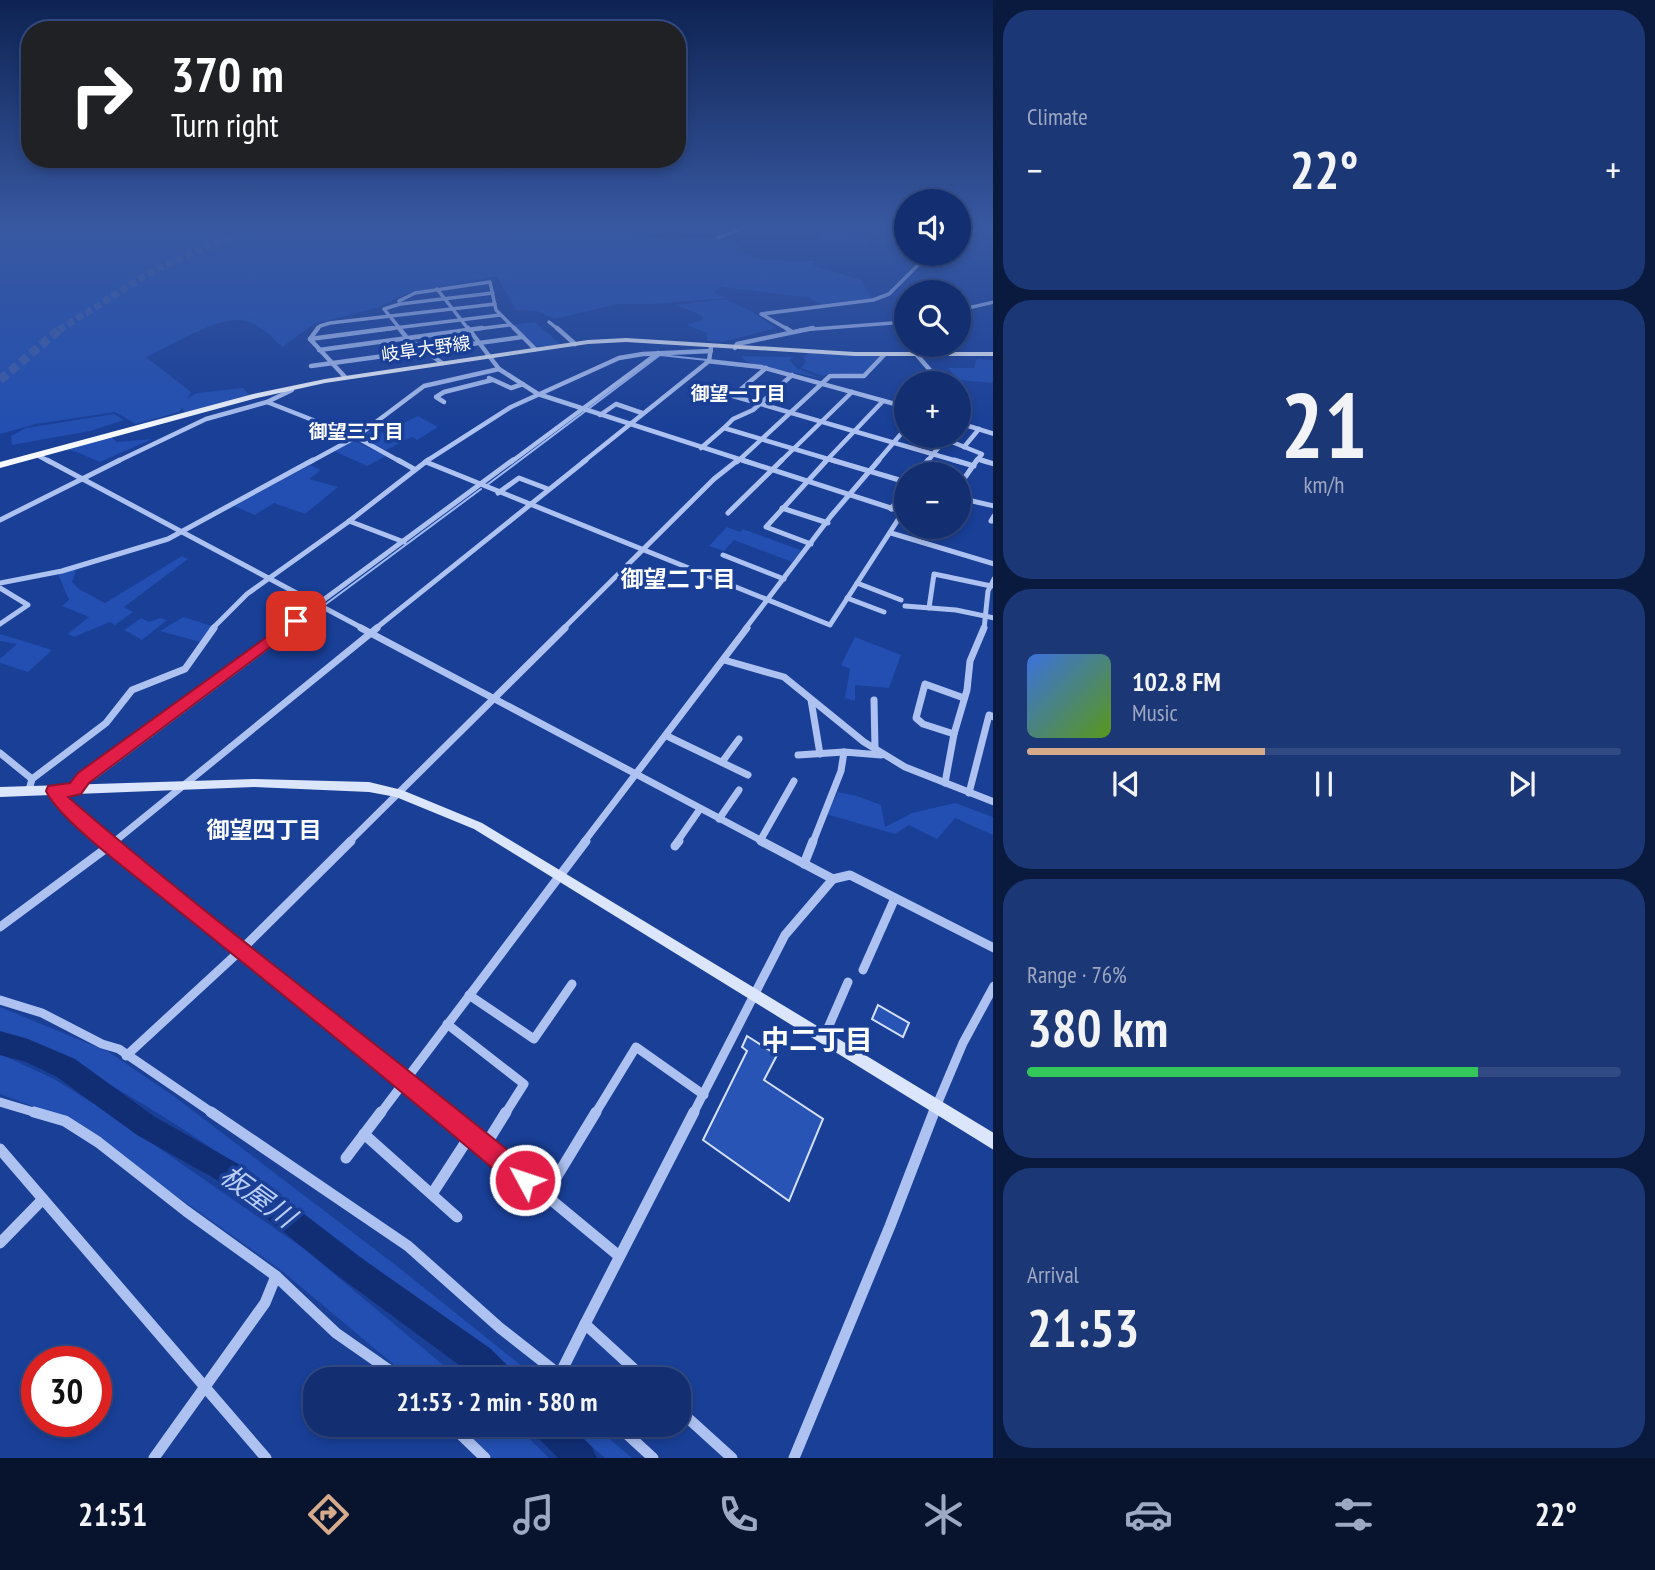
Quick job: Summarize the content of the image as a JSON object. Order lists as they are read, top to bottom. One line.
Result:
{"streets":{"main road":["岐阜大野線"]},"districts":["御望一丁目","御望三丁目","御望二丁目","御望四丁目","中二丁目"],"water":["板屋川"],"page":{"tile":["Climate",["21","km/h"],["Range · 76%","380 km"],["Arrival","21:53"]],"turn":["370 m","Turn right"],"heat":["−","22°","+"],"map_buttons":["+","−"],"song":["102.8 FM","Music"],"limit":"30","trip":"21:53 · 2 min · 580 m","tabs":["21:51","22°"]}}
